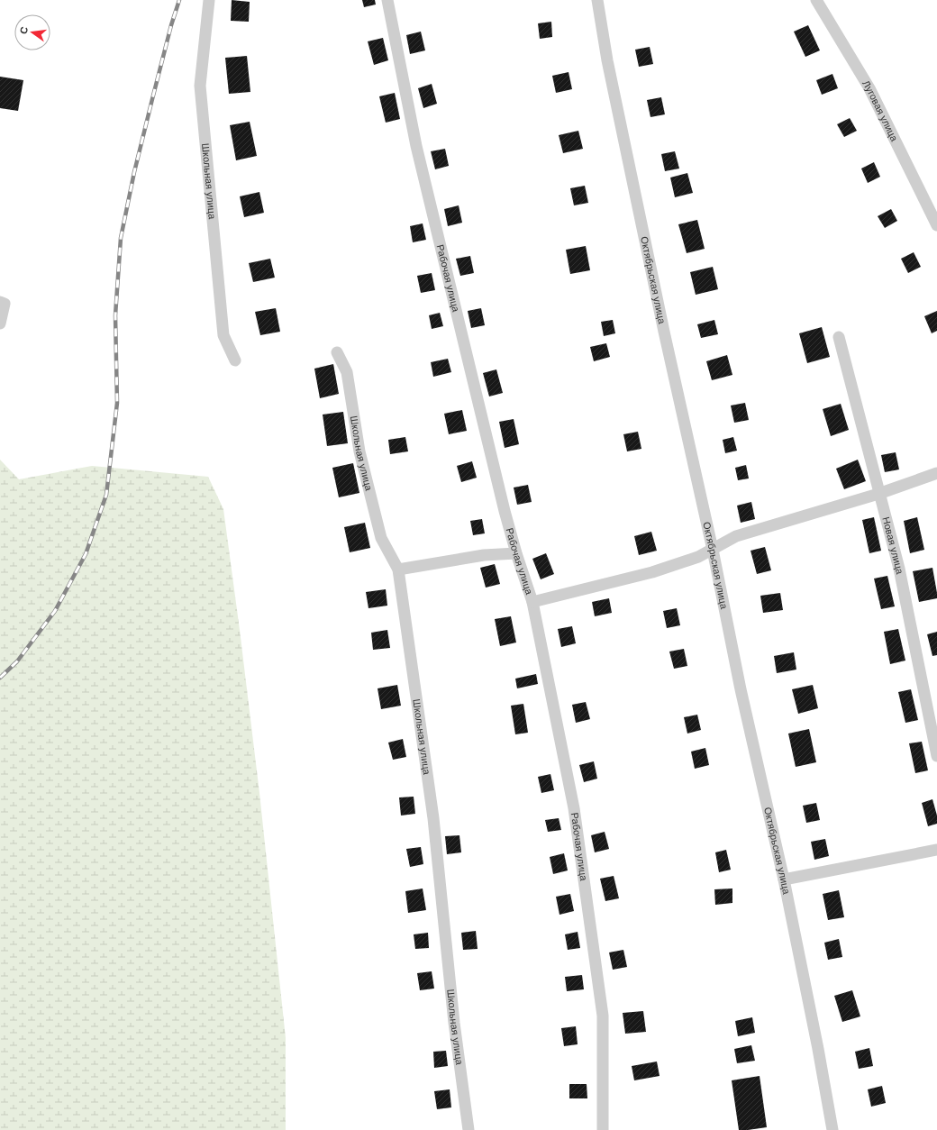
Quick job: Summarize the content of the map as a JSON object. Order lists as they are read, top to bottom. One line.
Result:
{"streets":{"street":["Луговая улица","Школьная улица","Рабочая улица","Октябрьская улица","Новая улица"]},"north":"left"}
